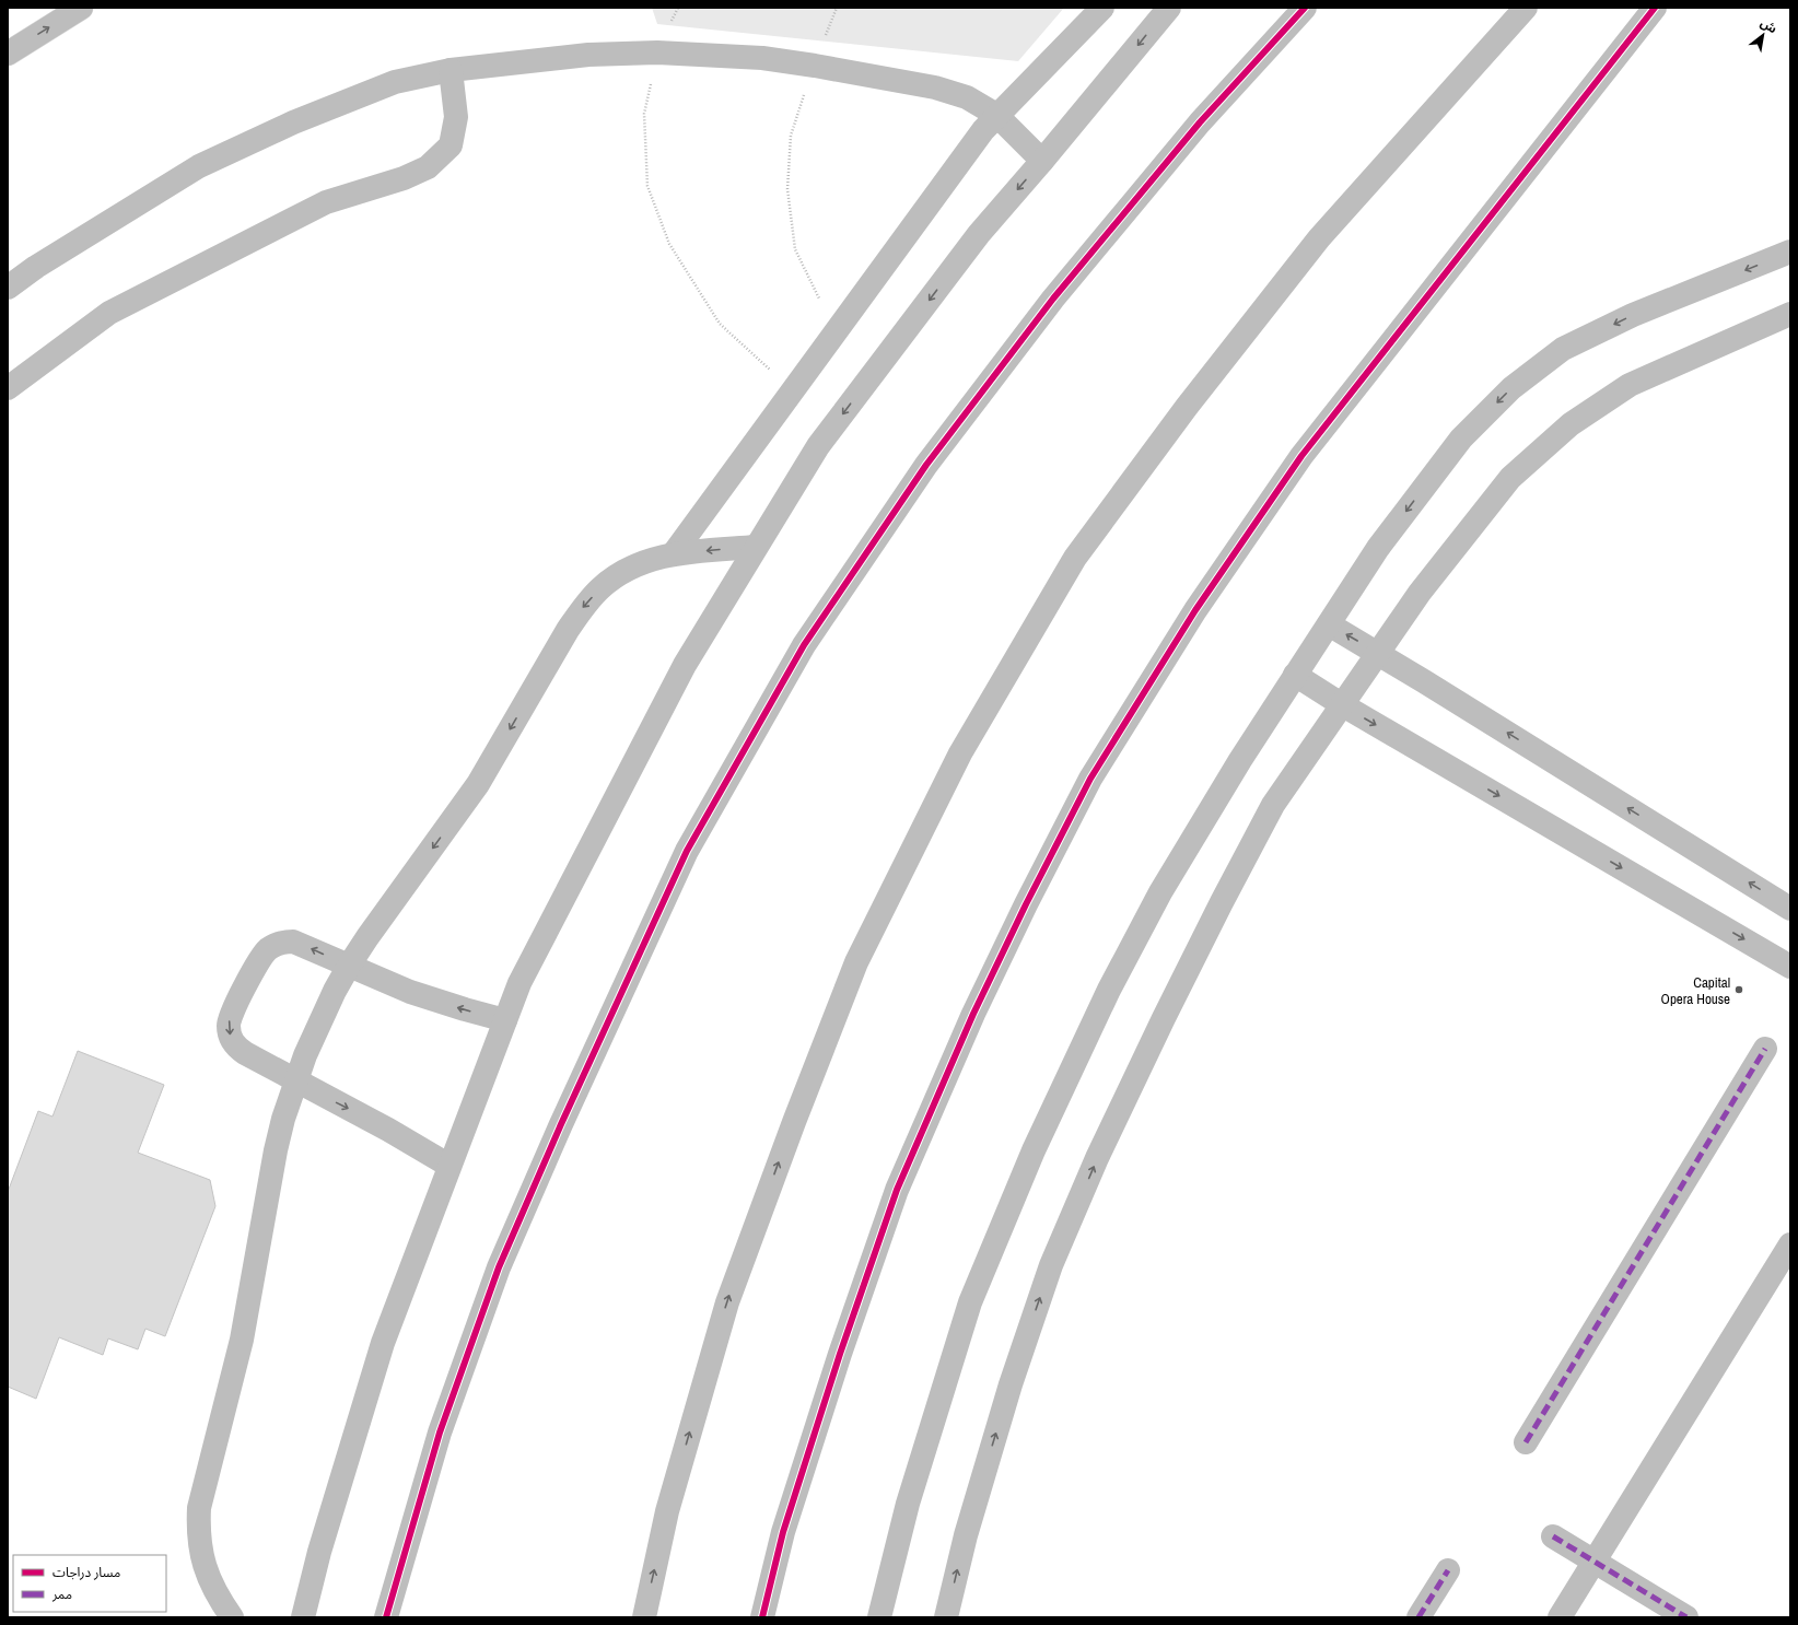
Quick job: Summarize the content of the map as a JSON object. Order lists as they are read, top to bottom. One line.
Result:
{"places":["Capital Opera House"],"legend":["مسار دراجات","ممر"],"north":"top right"}
